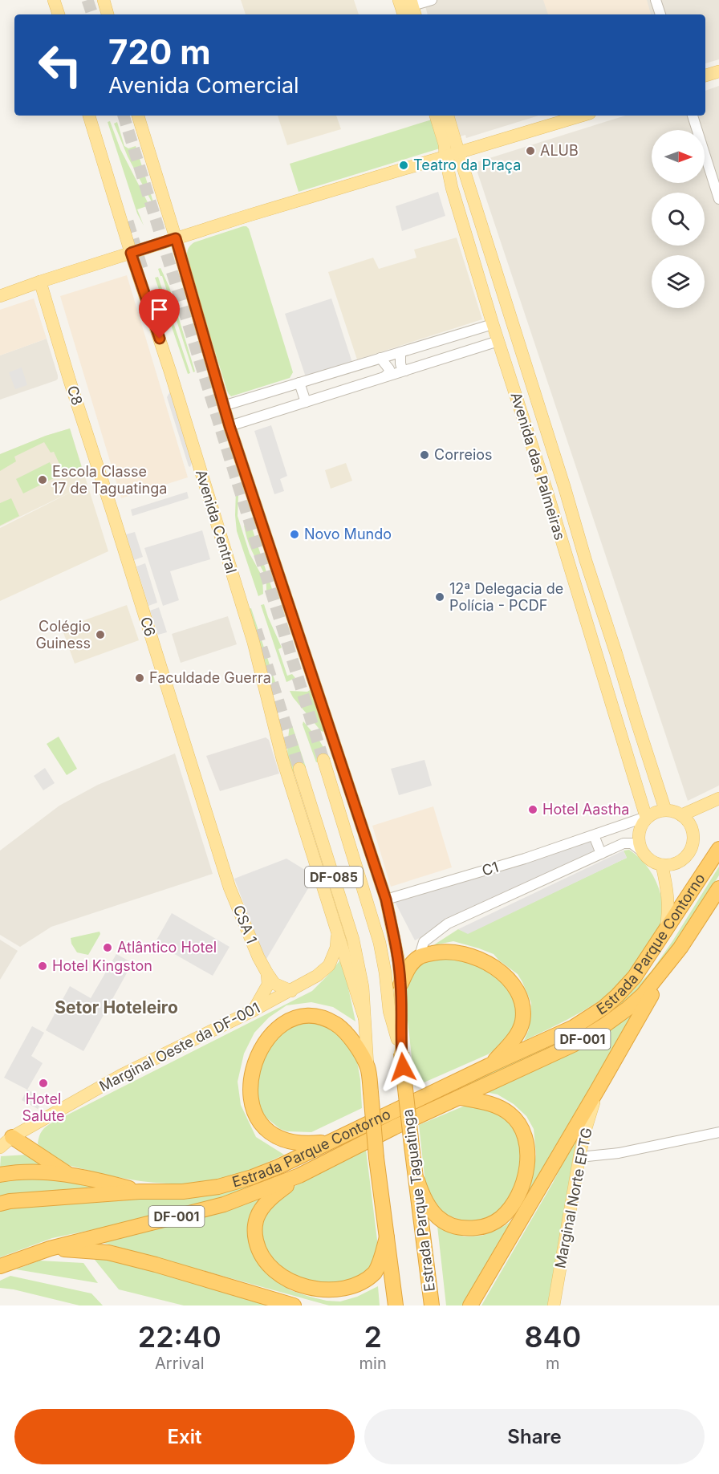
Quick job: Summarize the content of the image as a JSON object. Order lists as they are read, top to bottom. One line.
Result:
{"streets":{"highway":["DF-085","Estrada Parque Contorno","DF-001","Estrada Parque Taguatinga"],"main road":["C8","Avenida das Palmeiras","Avenida Central","C6","CSA 1","Marginal Oeste da DF-001","Marginal Norte EPTG"],"street":["C1"]},"crossings":[["C8","C6"],["Avenida das Palmeiras","C1"],["Avenida Central","DF-085"],["Avenida Central","Marginal Oeste da DF-001"],["C6","CSA 1"],["C1","DF-085"],["DF-085","Estrada Parque Taguatinga"],["CSA 1","Marginal Oeste da DF-001"]],"districts":["Setor Hoteleiro"],"places":["ALUB","Teatro da Praça","Correios","Escola Classe 17 de Taguatinga","Novo Mundo","12ª Delegacia de Polícia - PCDF","Colégio Guiness","Faculdade Guerra","Hotel Aastha","Atlântico Hotel","Hotel Kingston","Hotel Salute"],"north":"right","page":{"turn":["720 m","Avenida Comercial"],"eta":["22:40","Arrival","2","min","840","m"],"buttons":["Exit","Share"]}}
